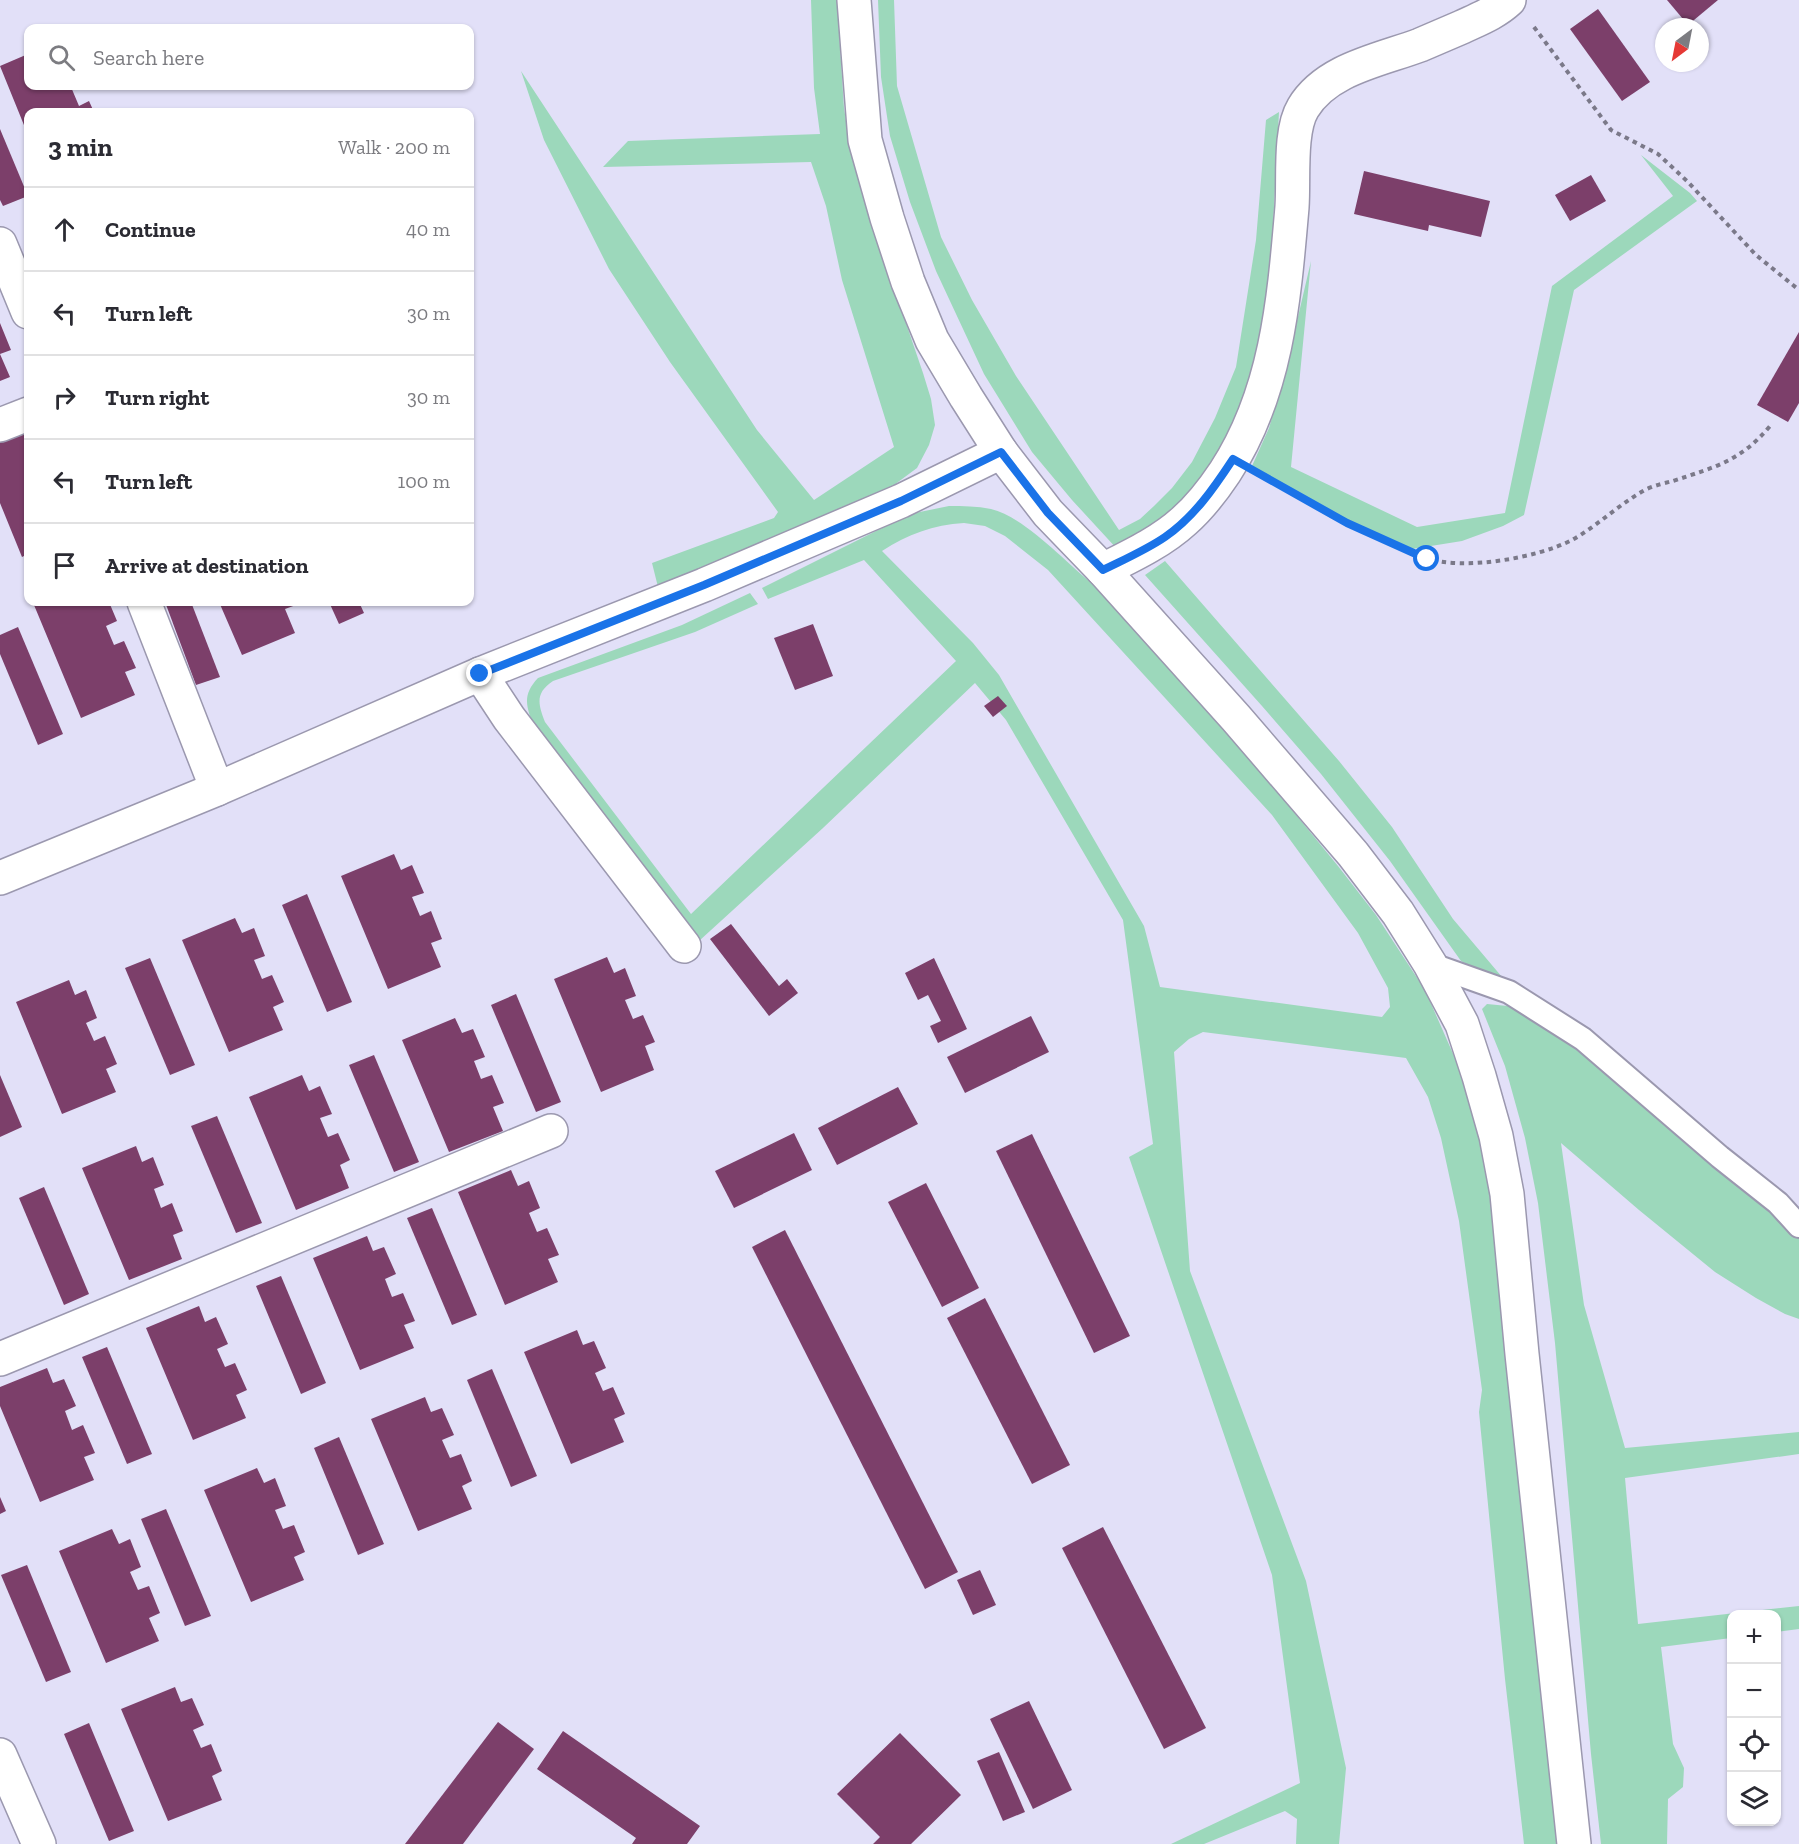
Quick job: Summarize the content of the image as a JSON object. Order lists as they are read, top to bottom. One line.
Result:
{"north":"bottom left","page":{"search":"Search here","heading":["3 min","Walk · 200 m"],"list":[["Continue","40 m"],["Turn left","30 m"],["Turn right","30 m"],["Turn left","100 m"],"Arrive at destination"],"map_buttons":["+","−"]}}
